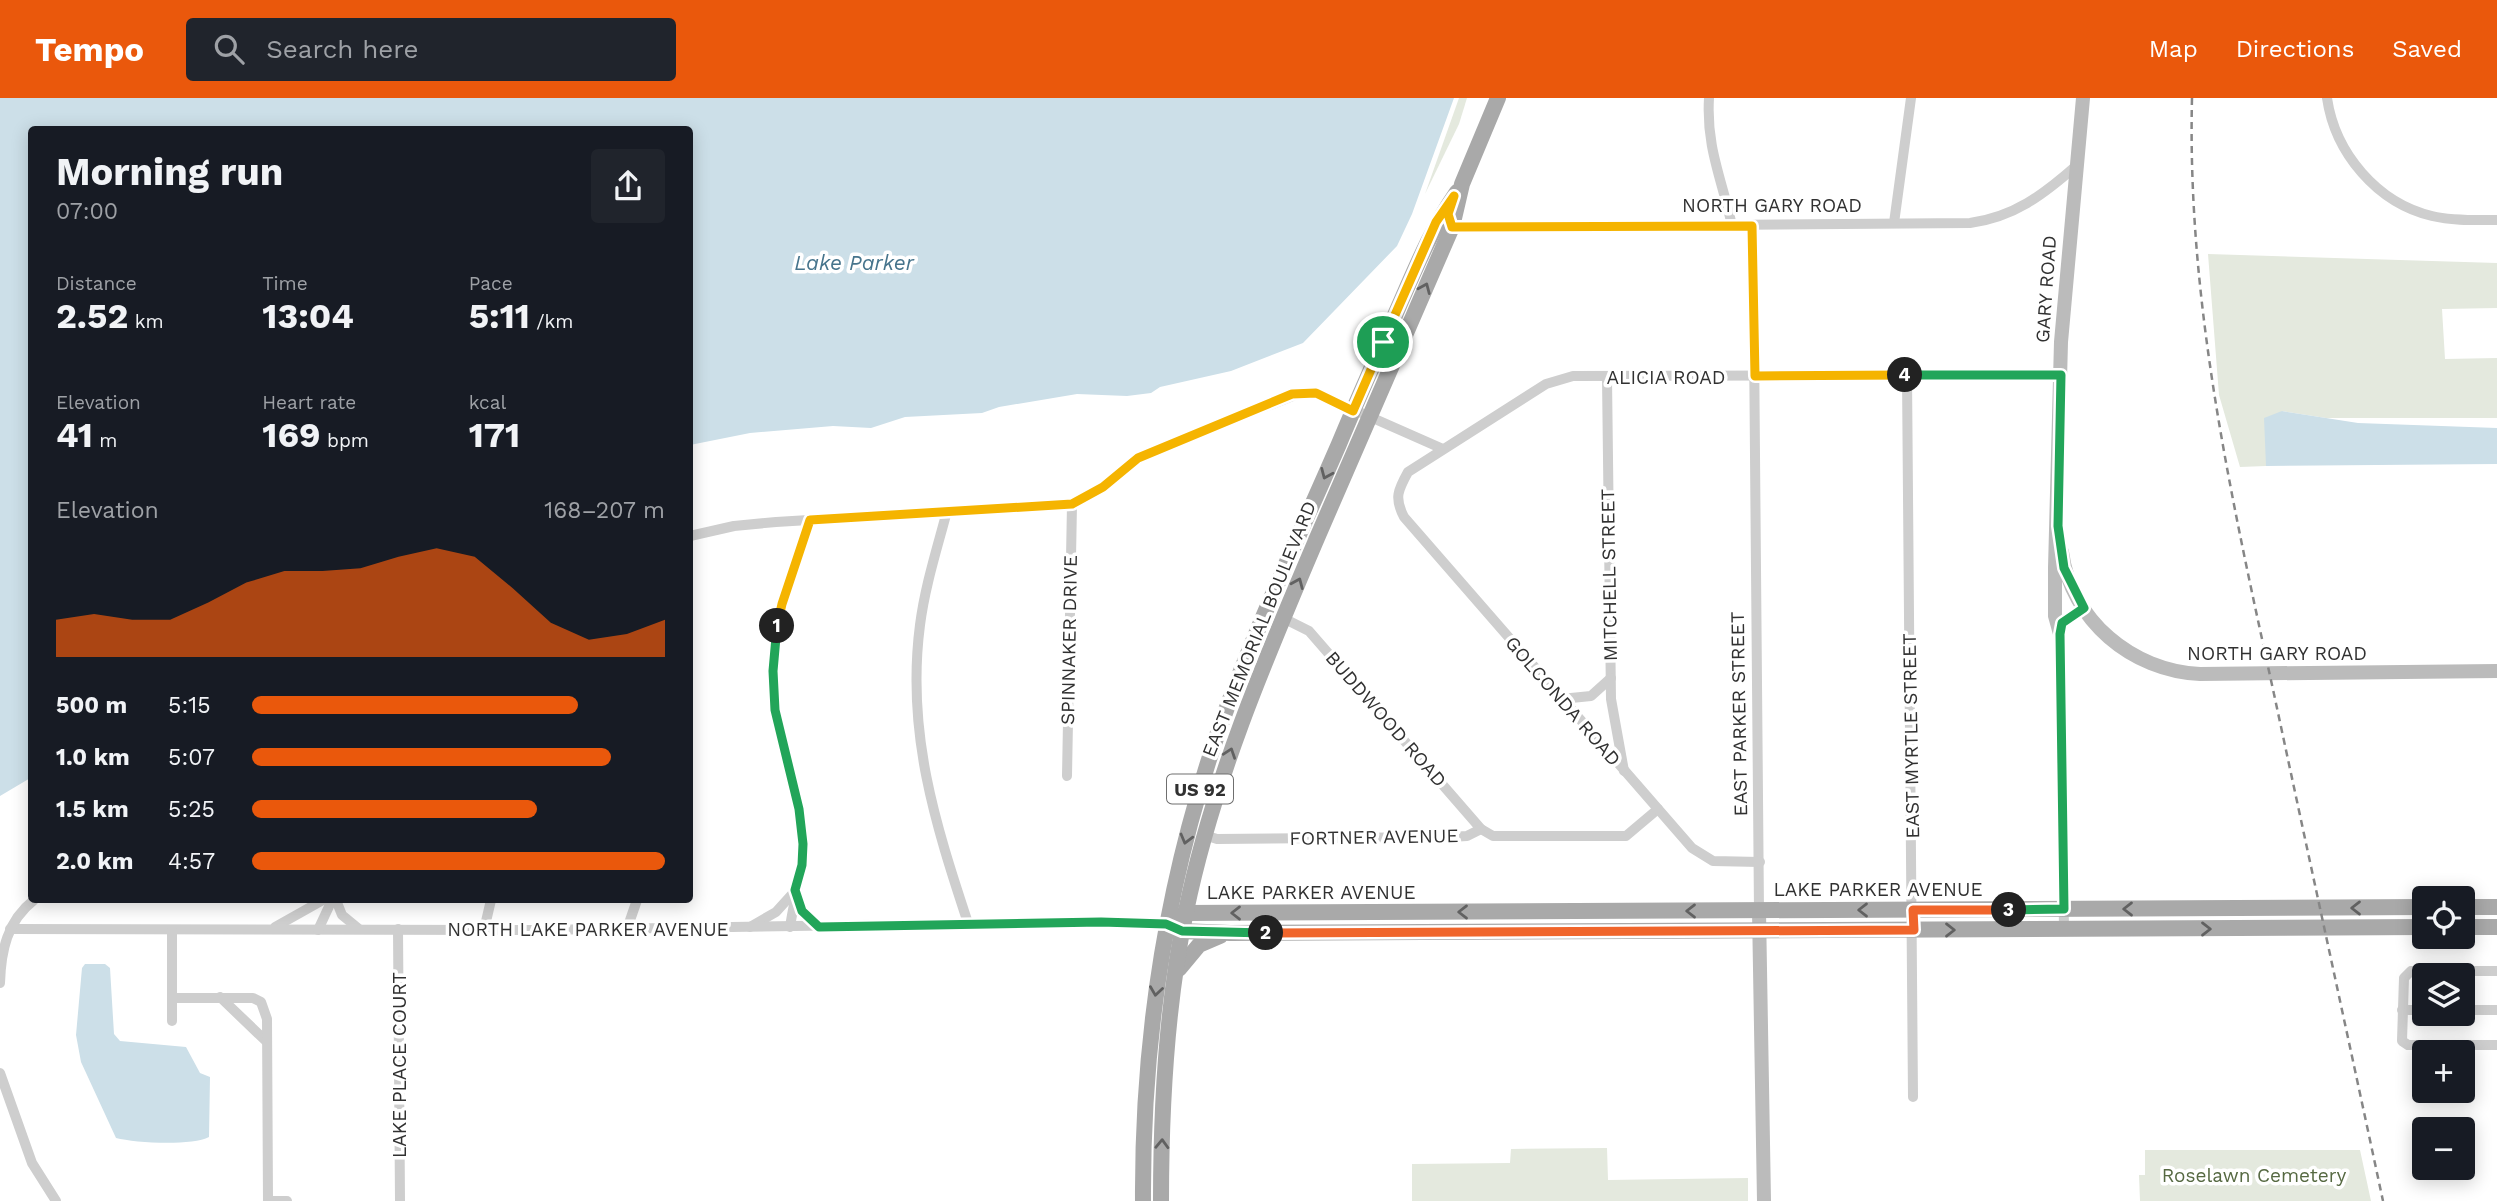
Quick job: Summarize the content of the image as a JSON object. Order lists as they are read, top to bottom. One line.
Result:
{"streets":{"main road":["NORTH GARY ROAD","GARY ROAD","EAST MEMORIAL BOULEVARD","EAST PARKER STREET","US 92","LAKE PARKER AVENUE"],"street":["ALICIA ROAD","MITCHELL STREET","SPINNAKER DRIVE","GOLCONDA ROAD","BUDDWOOD ROAD","EAST MYRTLE STREET","FORTNER AVENUE","NORTH LAKE PARKER AVENUE","LAKE PLACE COURT"]},"crossings":[["NORTH GARY ROAD","GARY ROAD"],["NORTH GARY ROAD","EAST MEMORIAL BOULEVARD"],["NORTH GARY ROAD","EAST PARKER STREET"],["GARY ROAD","ALICIA ROAD"],["ALICIA ROAD","MITCHELL STREET"],["ALICIA ROAD","GOLCONDA ROAD"],["ALICIA ROAD","EAST PARKER STREET"],["ALICIA ROAD","EAST MYRTLE STREET"],["MITCHELL STREET","GOLCONDA ROAD"],["EAST MEMORIAL BOULEVARD","BUDDWOOD ROAD"],["EAST MEMORIAL BOULEVARD","FORTNER AVENUE"],["EAST MEMORIAL BOULEVARD","LAKE PARKER AVENUE"],["EAST MEMORIAL BOULEVARD","NORTH LAKE PARKER AVENUE"],["GOLCONDA ROAD","EAST PARKER STREET"],["GOLCONDA ROAD","FORTNER AVENUE"],["EAST PARKER STREET","LAKE PARKER AVENUE"],["BUDDWOOD ROAD","FORTNER AVENUE"],["EAST MYRTLE STREET","LAKE PARKER AVENUE"],["LAKE PARKER AVENUE","NORTH LAKE PARKER AVENUE"],["NORTH LAKE PARKER AVENUE","LAKE PLACE COURT"]],"water":["Lake Parker"],"parks":["Roselawn Cemetery"],"page":{"header":"Tempo","search":"Search here","nav":["Map","Directions","Saved"],"heading":["Morning run","07:00"],"stats":[["Distance","2.52 km"],["Time","13:04"],["Pace","5:11 /km"],["Elevation","41 m"],["Heart rate","169 bpm"],["kcal","171"]],"pins":["4","1","3","2"],"chart":["Elevation","168–207 m"],"list":[{"name":"500 m","note":"5:15"},{"name":"1.0 km","note":"5:07"},{"name":"1.5 km","note":"5:25"},{"name":"2.0 km","note":"4:57"}],"map_buttons":["+","−"]}}
